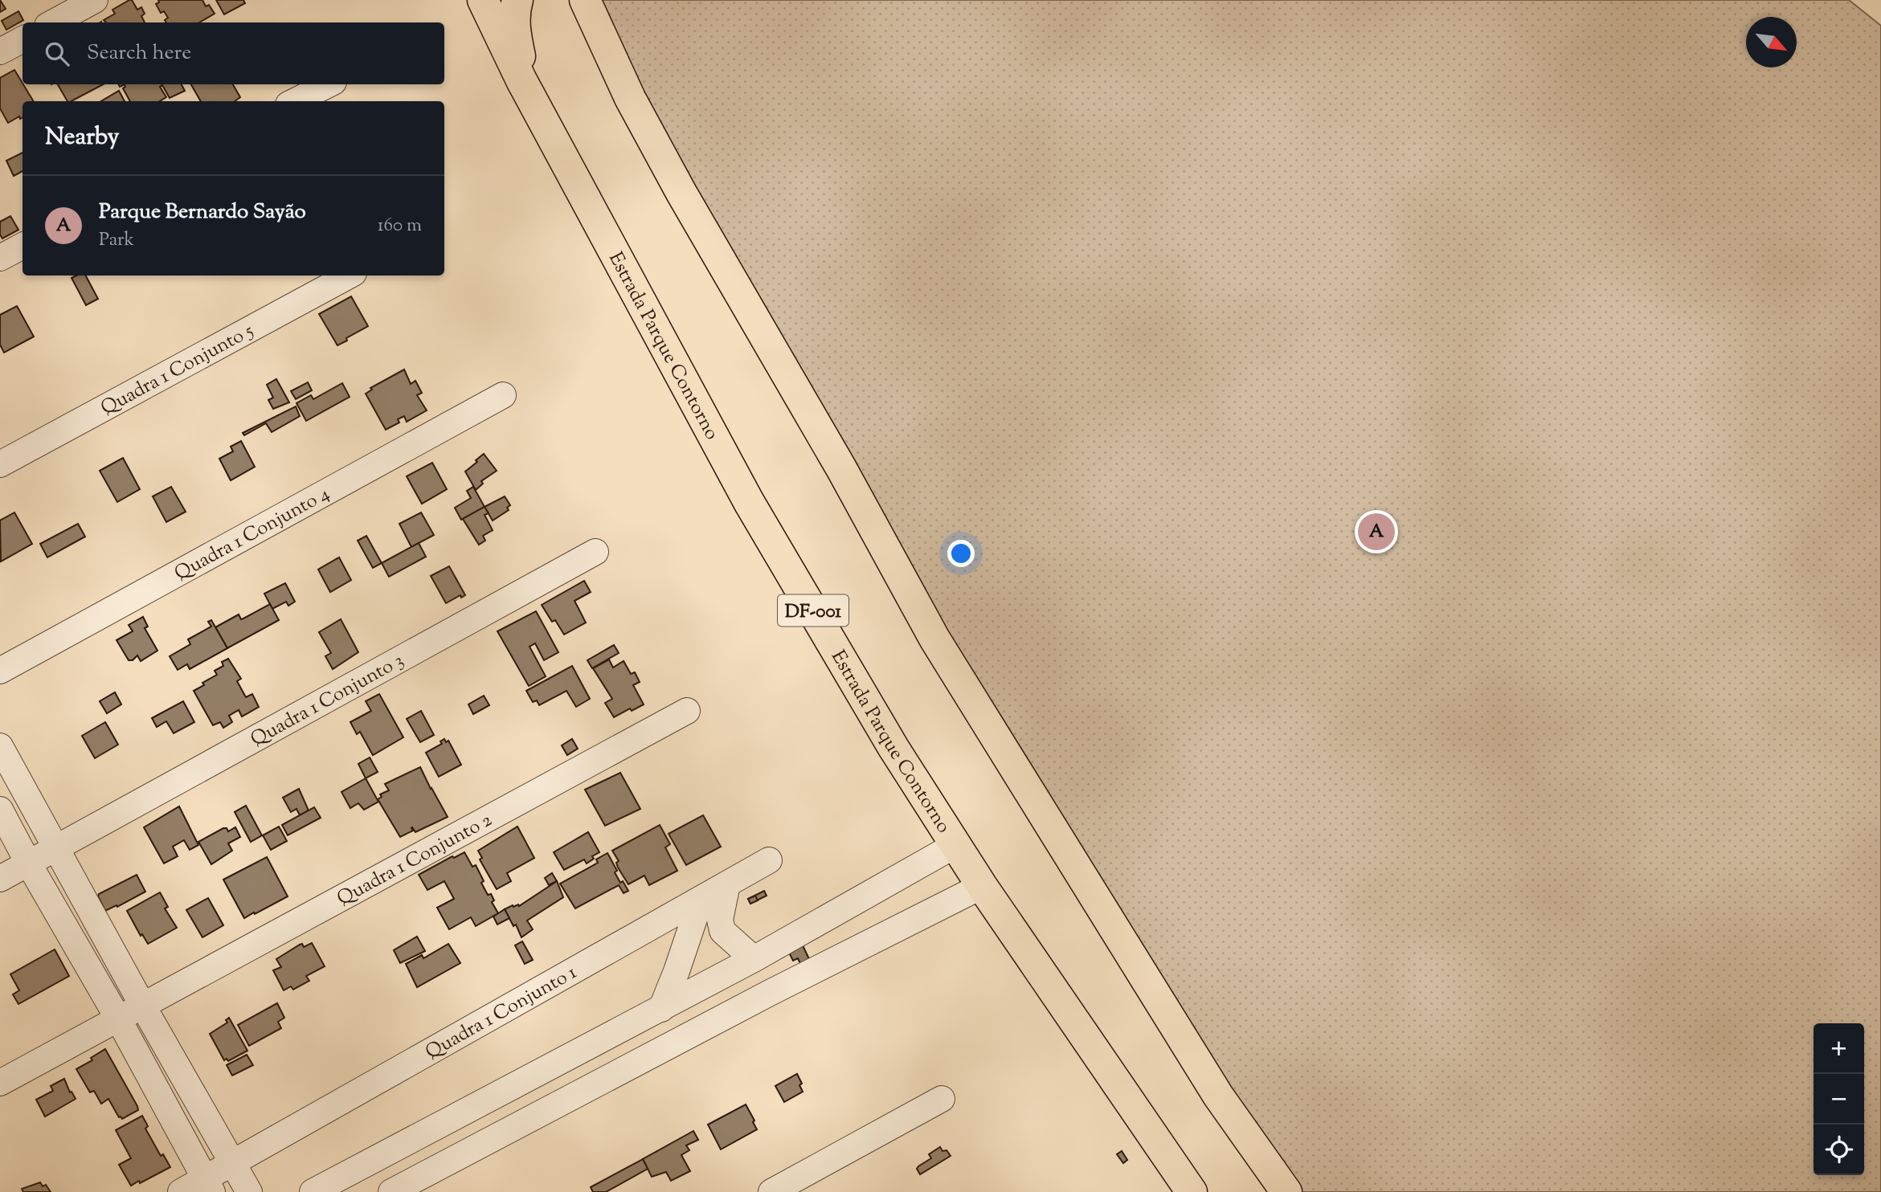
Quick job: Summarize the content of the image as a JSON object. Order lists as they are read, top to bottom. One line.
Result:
{"streets":{"main road":["Estrada Parque Contorno","DF-001"],"street":["Quadra 1 Conjunto 5","Quadra 1 Conjunto 4","Quadra 1 Conjunto 3","Quadra 1 Conjunto 2","Quadra 1 Conjunto 1"]},"north":"bottom right","page":{"search":"Search here","heading":"Nearby","list":[{"mark":"A","name":"Parque Bernardo Sayão","note":"Park","value":"160 m"}],"pins":"A","map_buttons":["+","−"]}}
